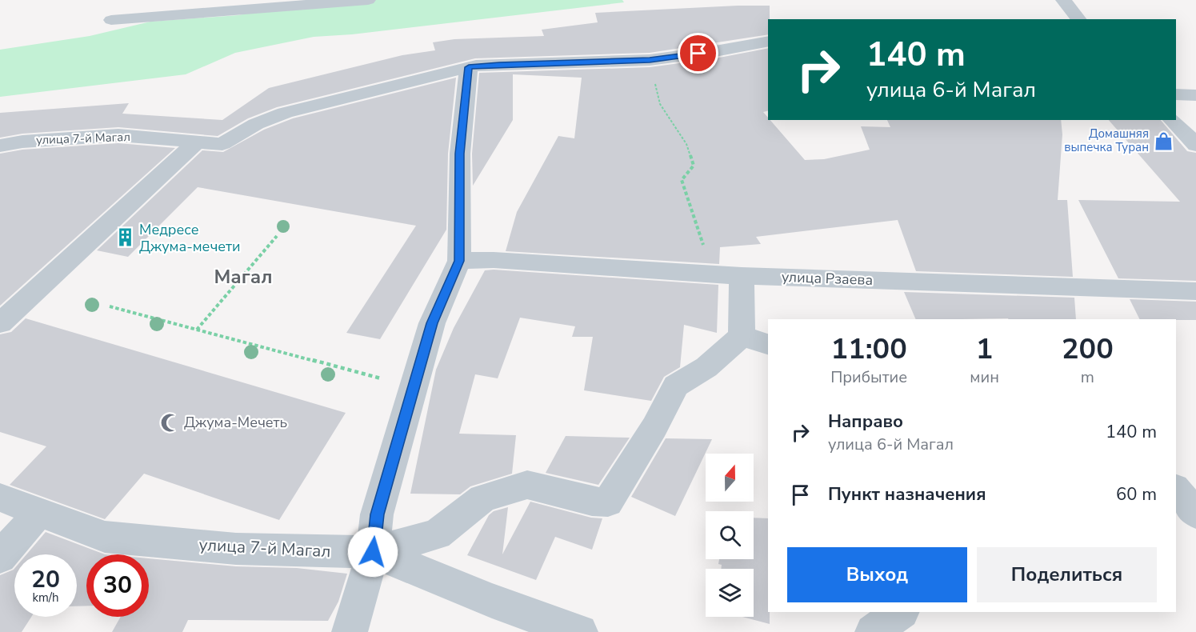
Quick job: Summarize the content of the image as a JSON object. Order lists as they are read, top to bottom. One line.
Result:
{"streets":{"street":["улица 7-й Магал","улица Рзаева"]},"districts":["Магал"],"places":{"shop":["Домашняя выпечка Туран"],"building":["Медресе Джума-мечети"],"mosque":["Джума-Мечеть"]},"north":"top","page":{"turn":["140 m","улица 6-й Магал"],"eta":["11:00","Прибытие","1","мин","200","m"],"list":[{"name":"Направо","note":"улица 6-й Магал","value":"140 m"},{"name":"Пункт назначения","value":"60 m"}],"buttons":["Выход","Поделиться"],"speed":"20 km/h","limit":"30"}}
